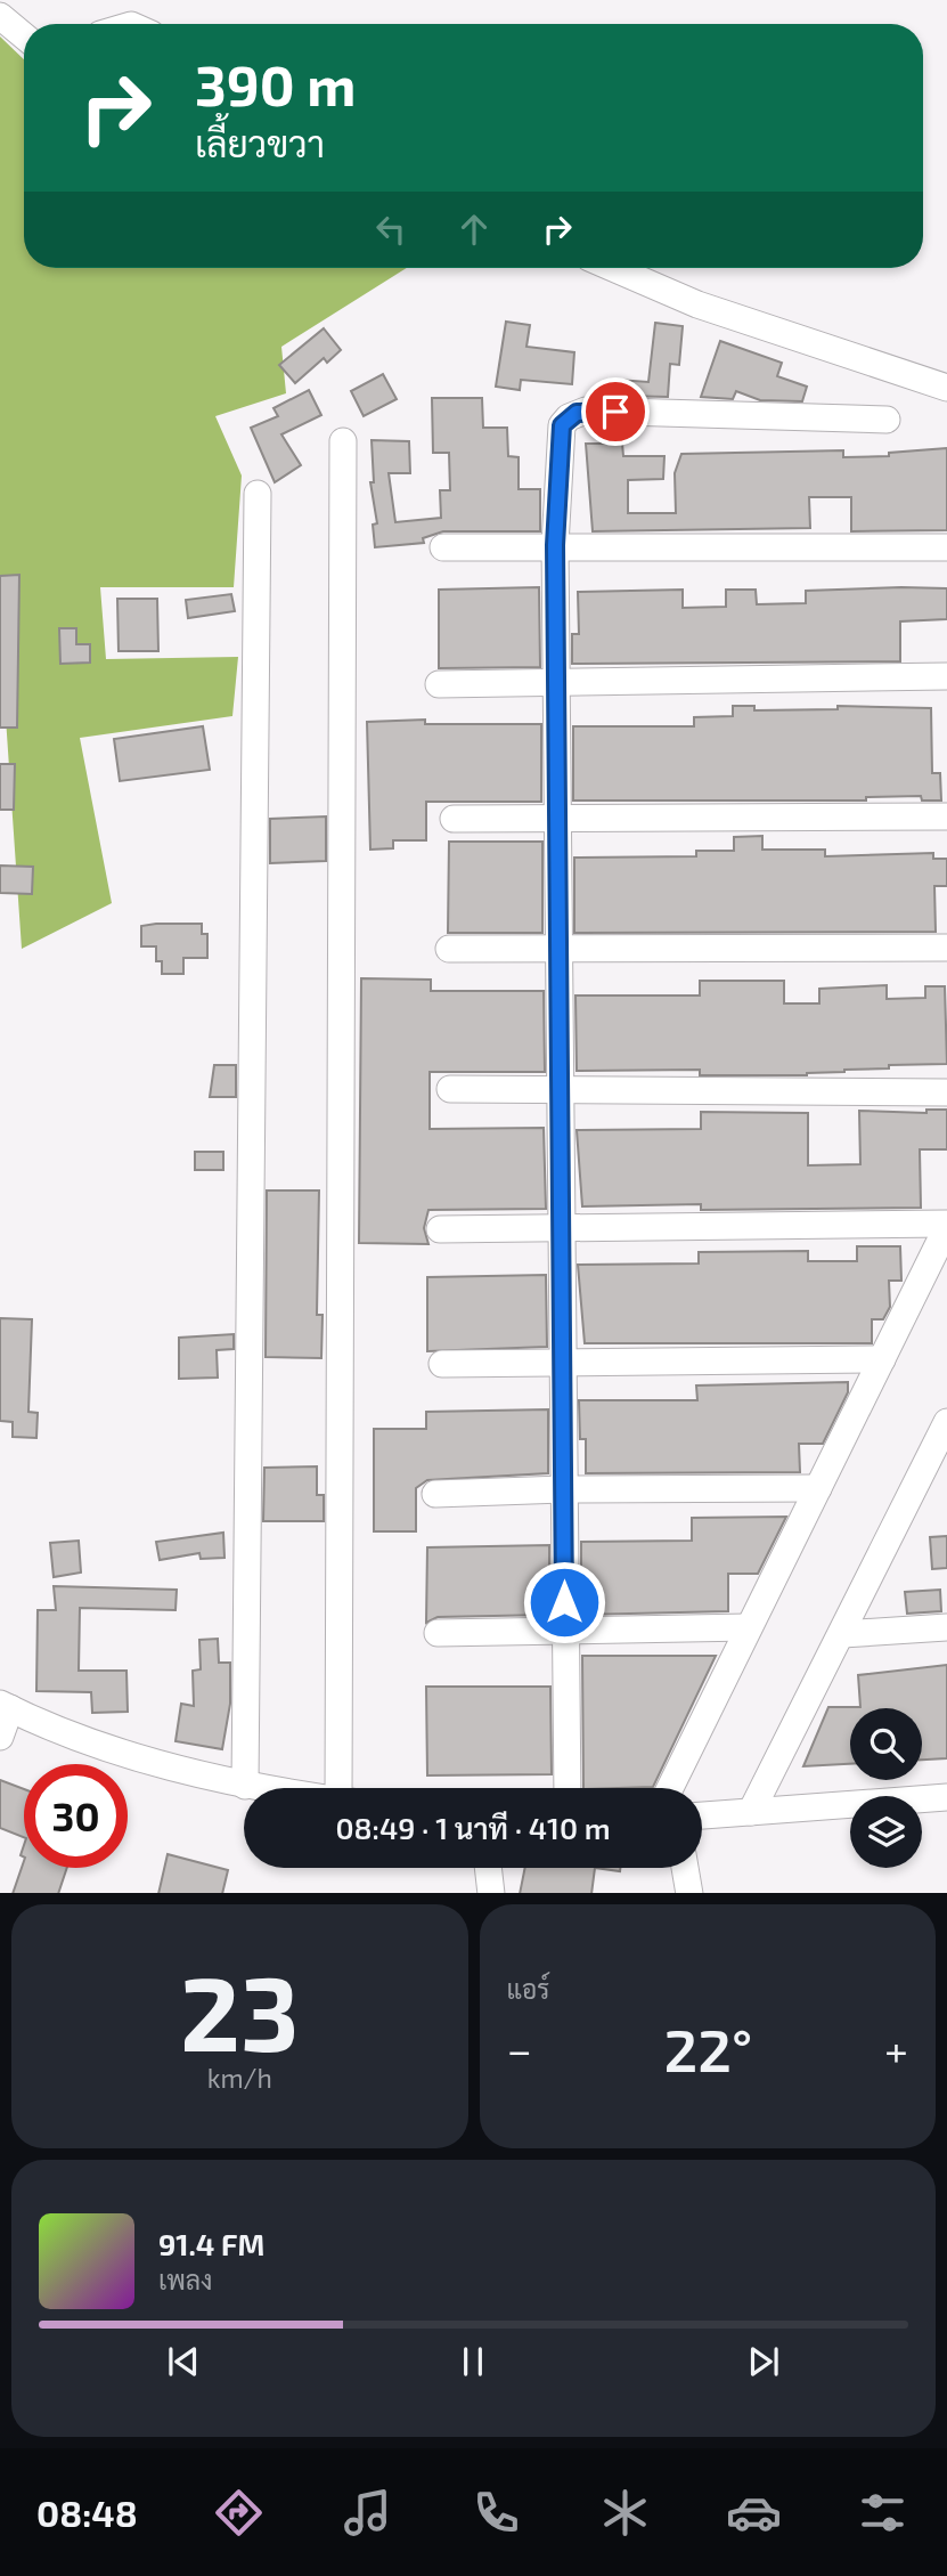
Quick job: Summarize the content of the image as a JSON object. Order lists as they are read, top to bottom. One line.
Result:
{"page":{"turn":["390 m","เลี้ยวขวา"],"limit":"30","trip":"08:49 · 1 นาที · 410 m","tile":[["23","km/h"],"แอร์"],"heat":["−","22°","+"],"song":["91.4 FM","เพลง"],"tabs":"08:48"}}
